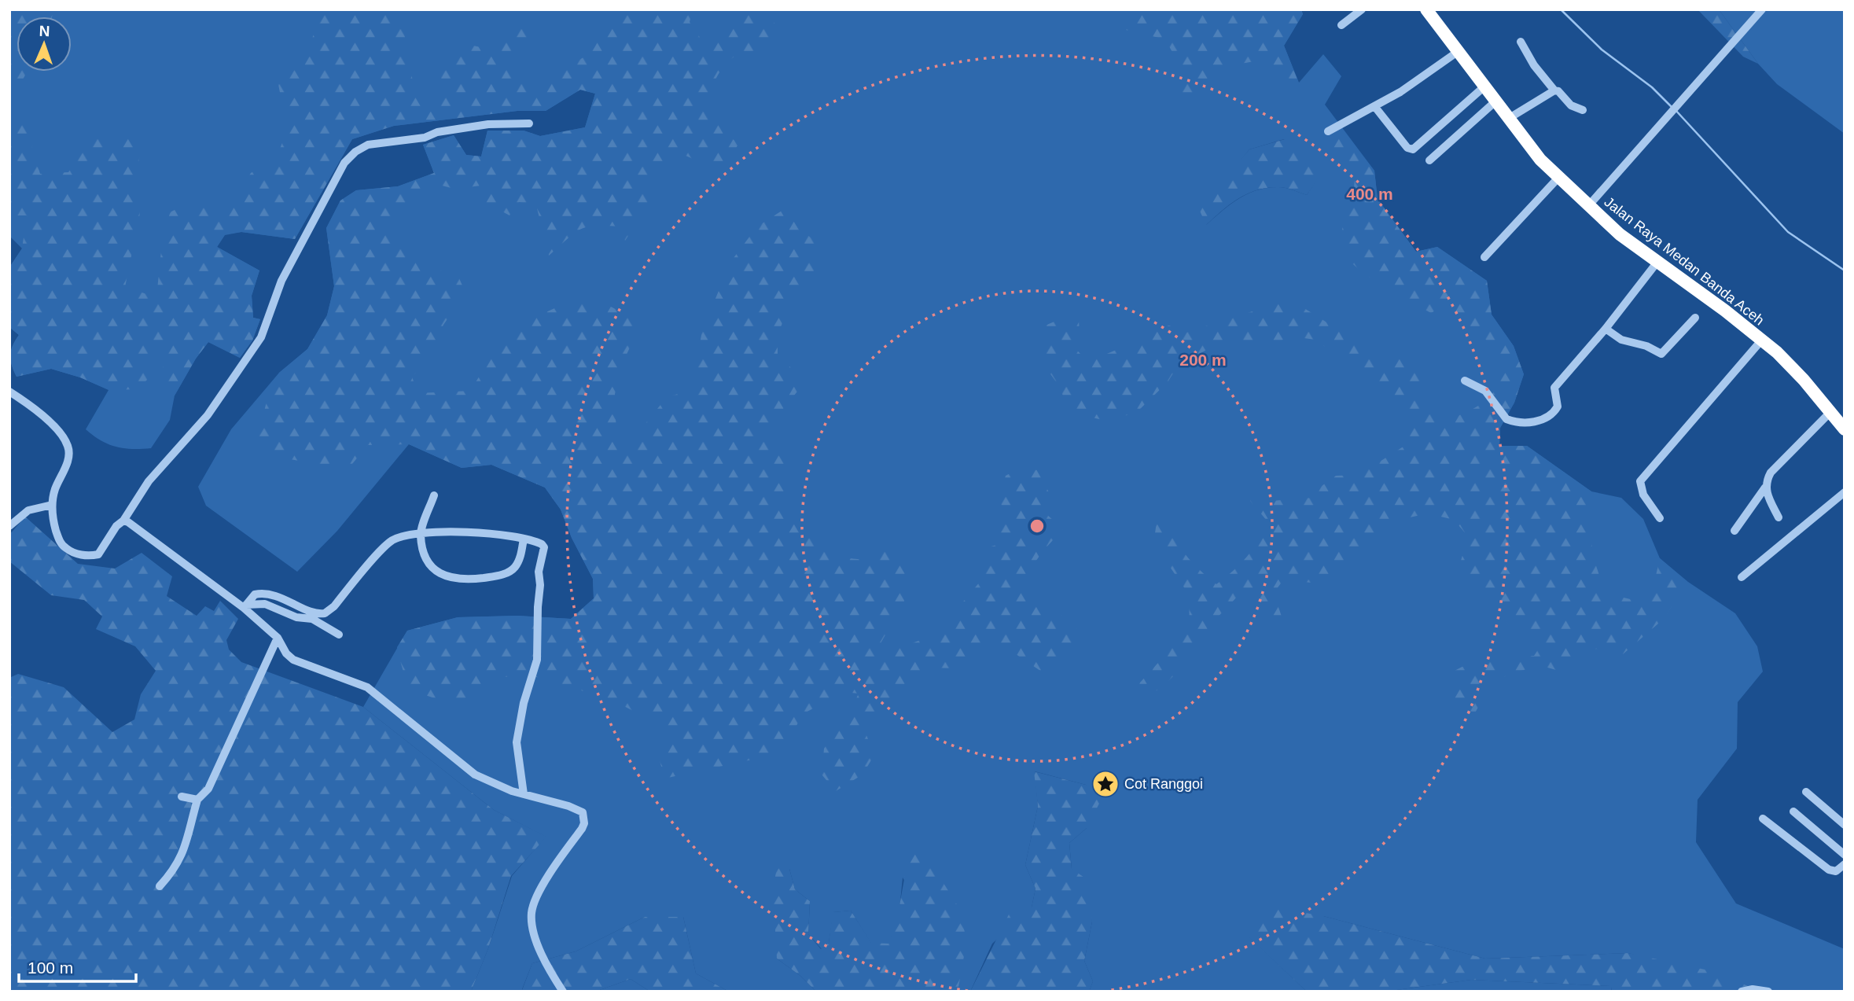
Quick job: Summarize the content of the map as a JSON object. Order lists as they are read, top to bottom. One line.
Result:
{"streets":{"highway":["Jalan Raya Medan Banda Aceh"]},"places":{"place":["Cot Ranggoi"]},"scale_bar":"100 m","north":"top","rings":["400 m","200 m"]}
